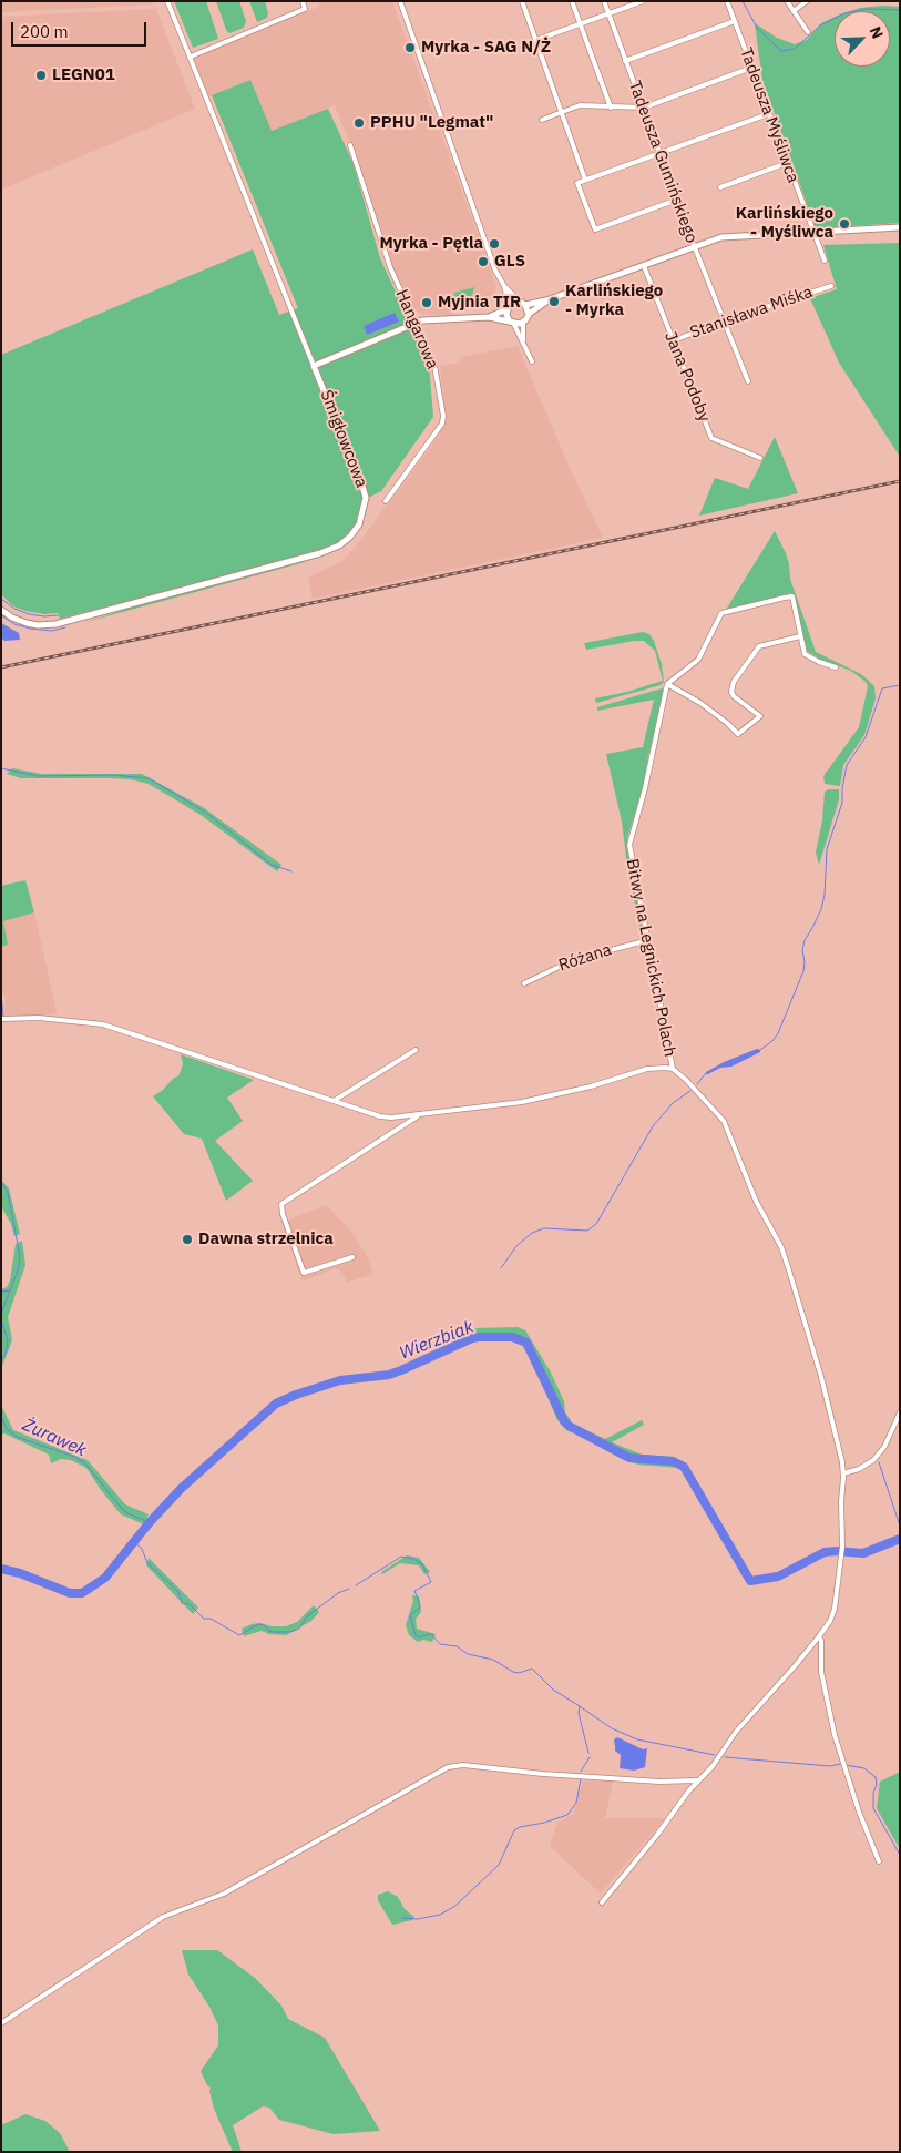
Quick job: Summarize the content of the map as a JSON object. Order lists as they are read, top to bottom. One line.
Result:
{"streets":{"street":["Tadeusza Myśliwca","Tadeusza Gumińskiego","Stanisława Miśka","Hangarowa","Jana Podoby","Śmigłowcowa","Różana","Bitwy na Legnickich Polach"]},"crossings":[["Tadeusza Gumińskiego","Stanisława Miśka"],["Stanisława Miśka","Jana Podoby"],["Różana","Bitwy na Legnickich Polach"]],"water":["Wierzbiak","Żurawek"],"places":["Myrka - SAG N/Ż","LEGN01","PPHU \"Legmat\"","Karlińskiego - Myśliwca","Myrka - Pętla","GLS","Karlińskiego - Myrka","Myjnia TIR","Dawna strzelnica"],"scale_bar":"200 m","north":"top right"}
